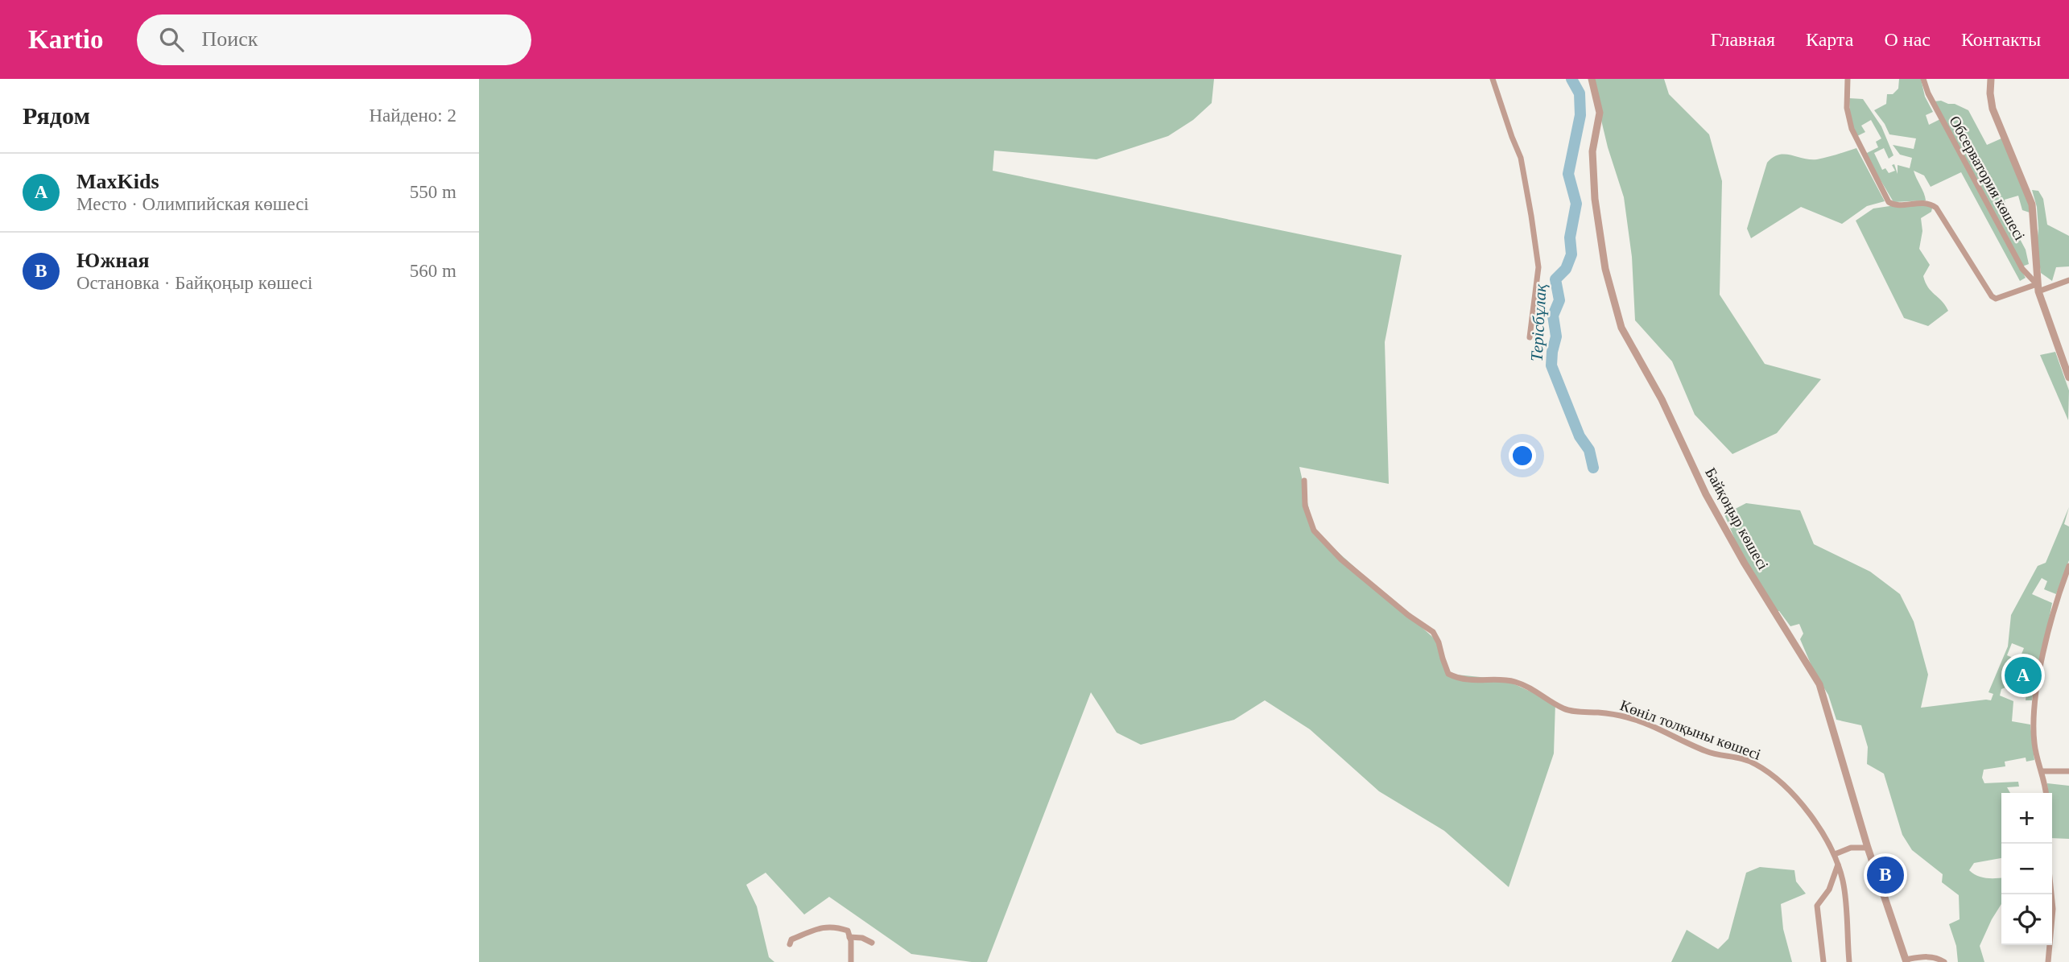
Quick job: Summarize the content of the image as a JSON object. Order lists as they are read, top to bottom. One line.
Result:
{"streets":{"street":["Обсерватория көшесі","Байқоңыр көшесі","Көніл толқыны көшесі"]},"water":["Терісбұлақ"],"page":{"header":"Kartio","search":"Поиск","nav":["Главная","Карта","О нас","Контакты"],"heading":["Рядом","Найдено: 2"],"list":[{"mark":"A","name":"MaxKids","note":"Место · Олимпийская көшесі","value":"550 m"},{"mark":"B","name":"Южная","note":"Остановка · Байқоңыр көшесі","value":"560 m"}],"pins":["A","B"],"map_buttons":["+","−"]}}
